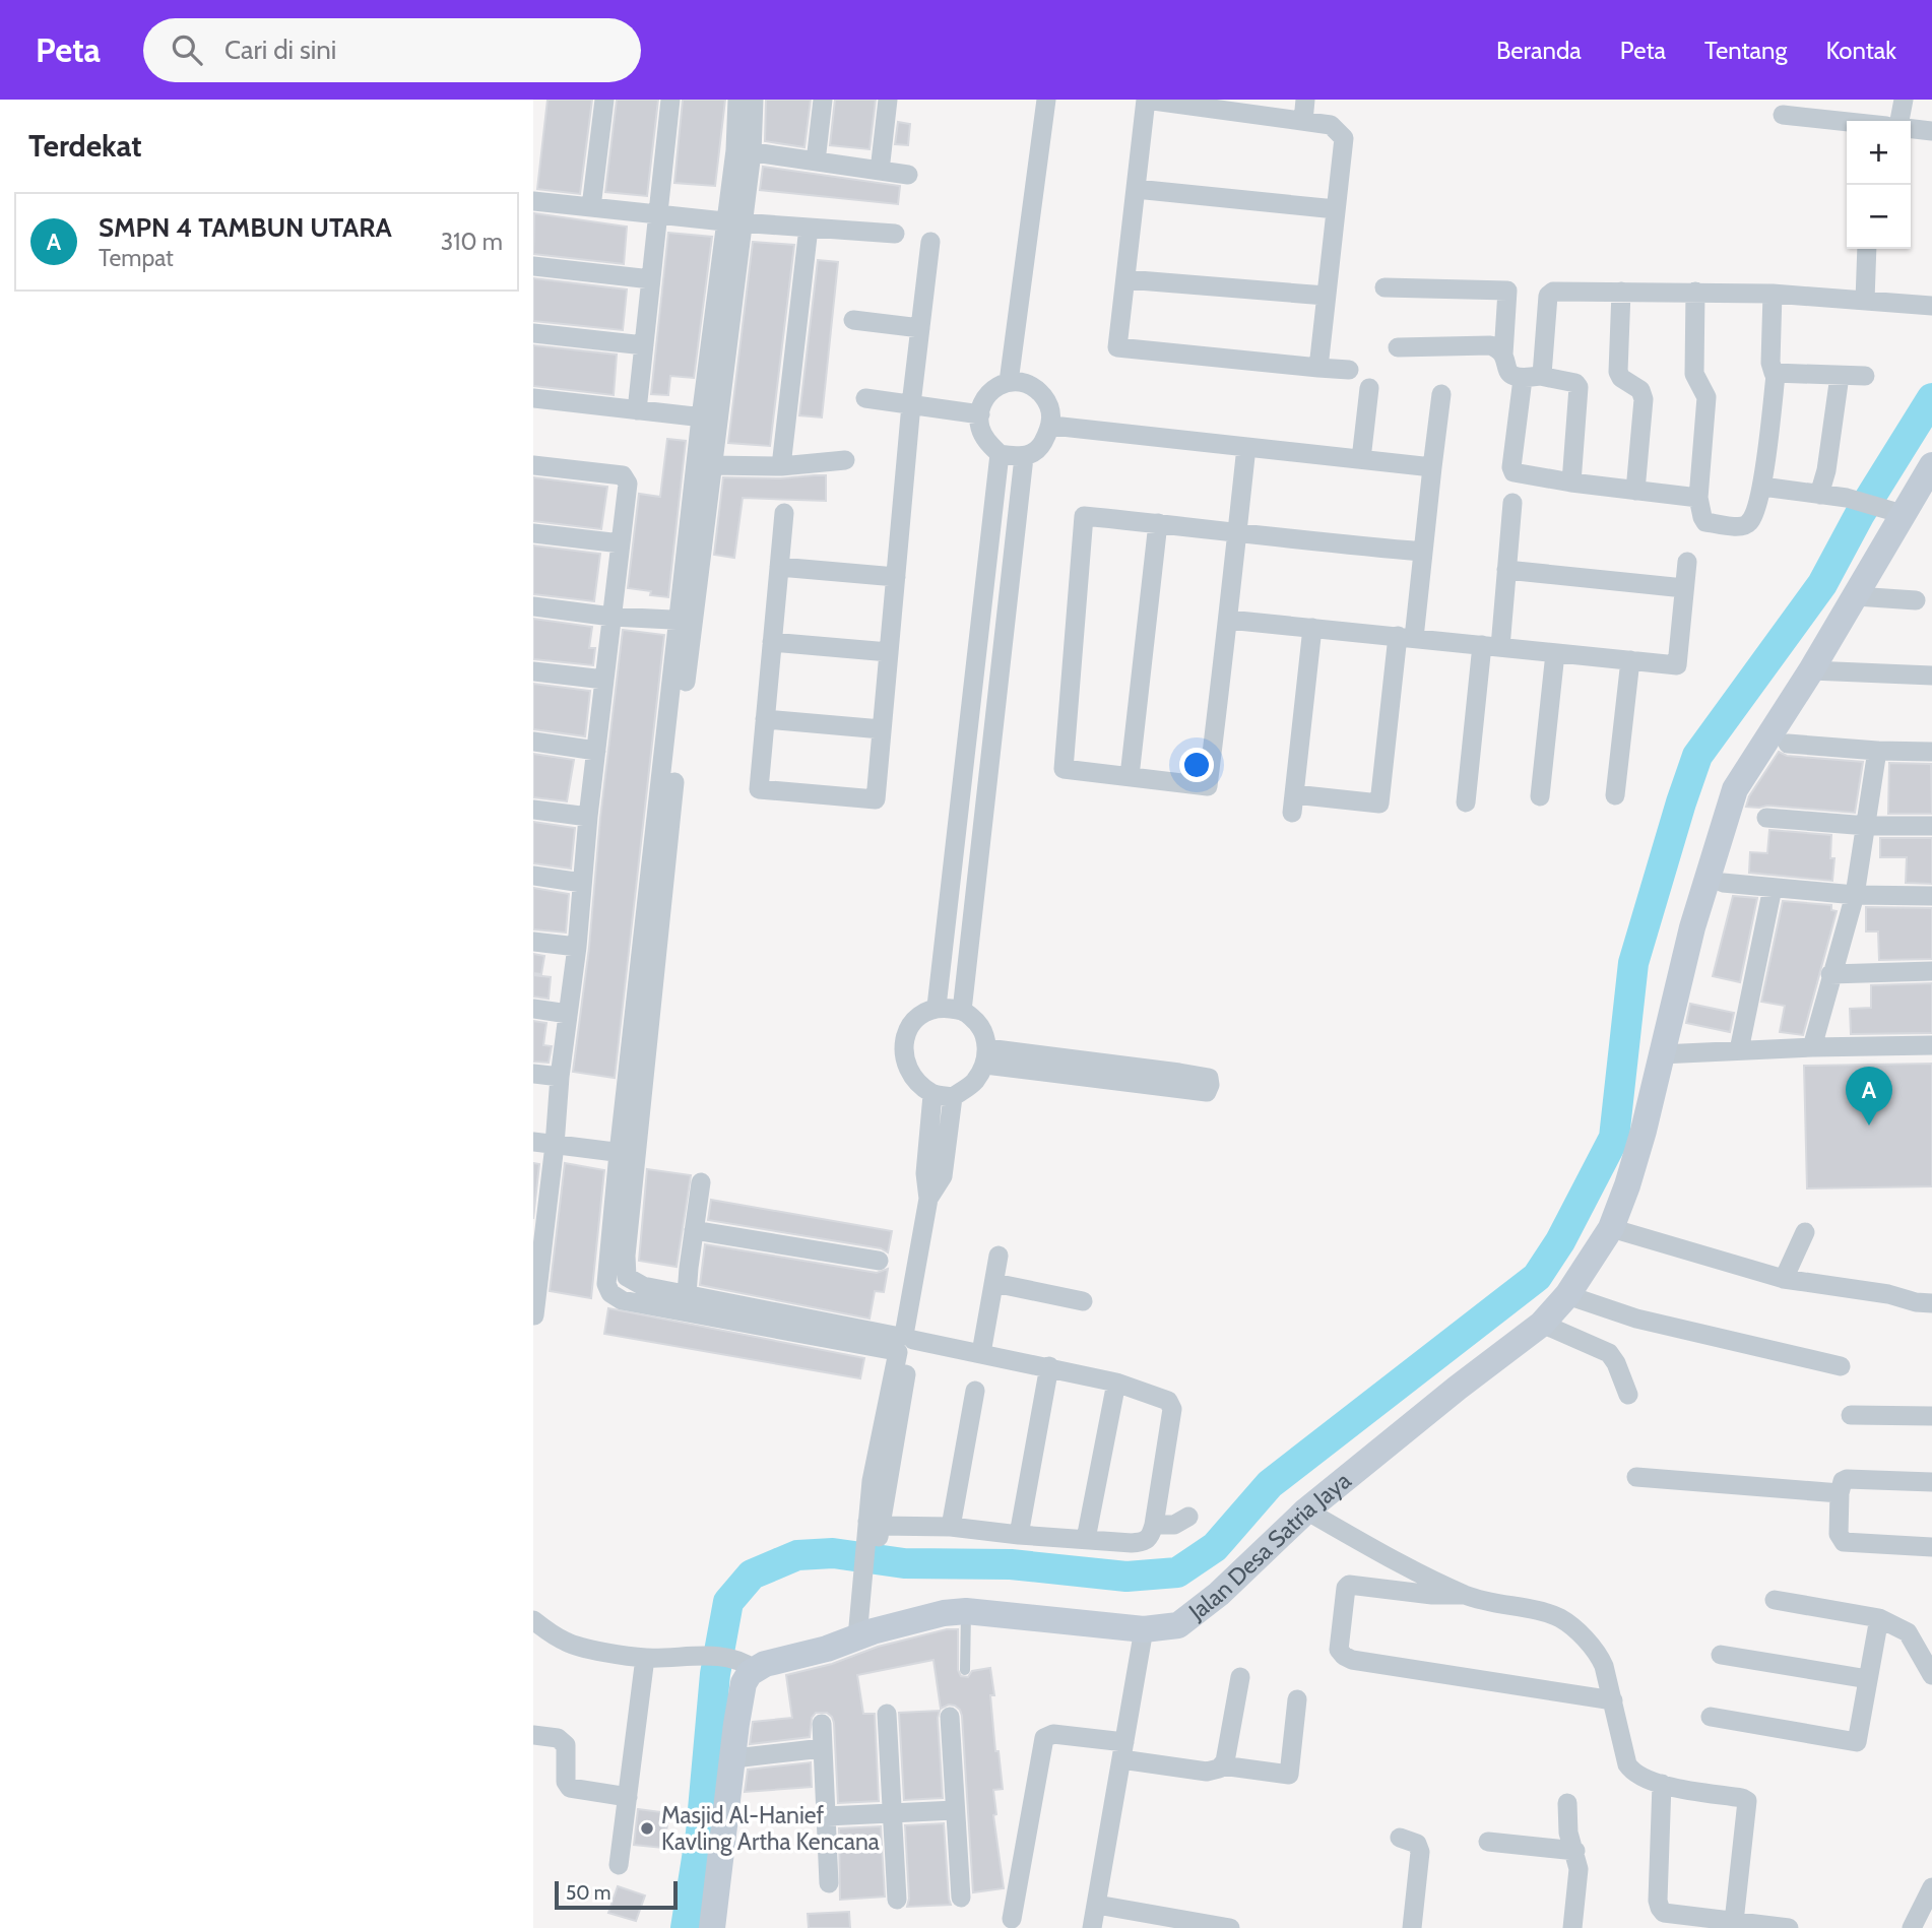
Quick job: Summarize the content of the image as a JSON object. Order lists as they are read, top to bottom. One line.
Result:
{"streets":{"street":["Jalan Desa Satria Jaya"]},"places":["Masjid Al-Hanief Kavling Artha Kencana"],"scale_bar":"50 m","page":{"header":"Peta","search":"Cari di sini","nav":["Beranda","Peta","Tentang","Kontak"],"heading":"Terdekat","map_buttons":["+","−"],"list":[{"mark":"A","name":"SMPN 4 TAMBUN UTARA","note":"Tempat","value":"310 m"}],"pins":"A","scale":"50 m"}}
